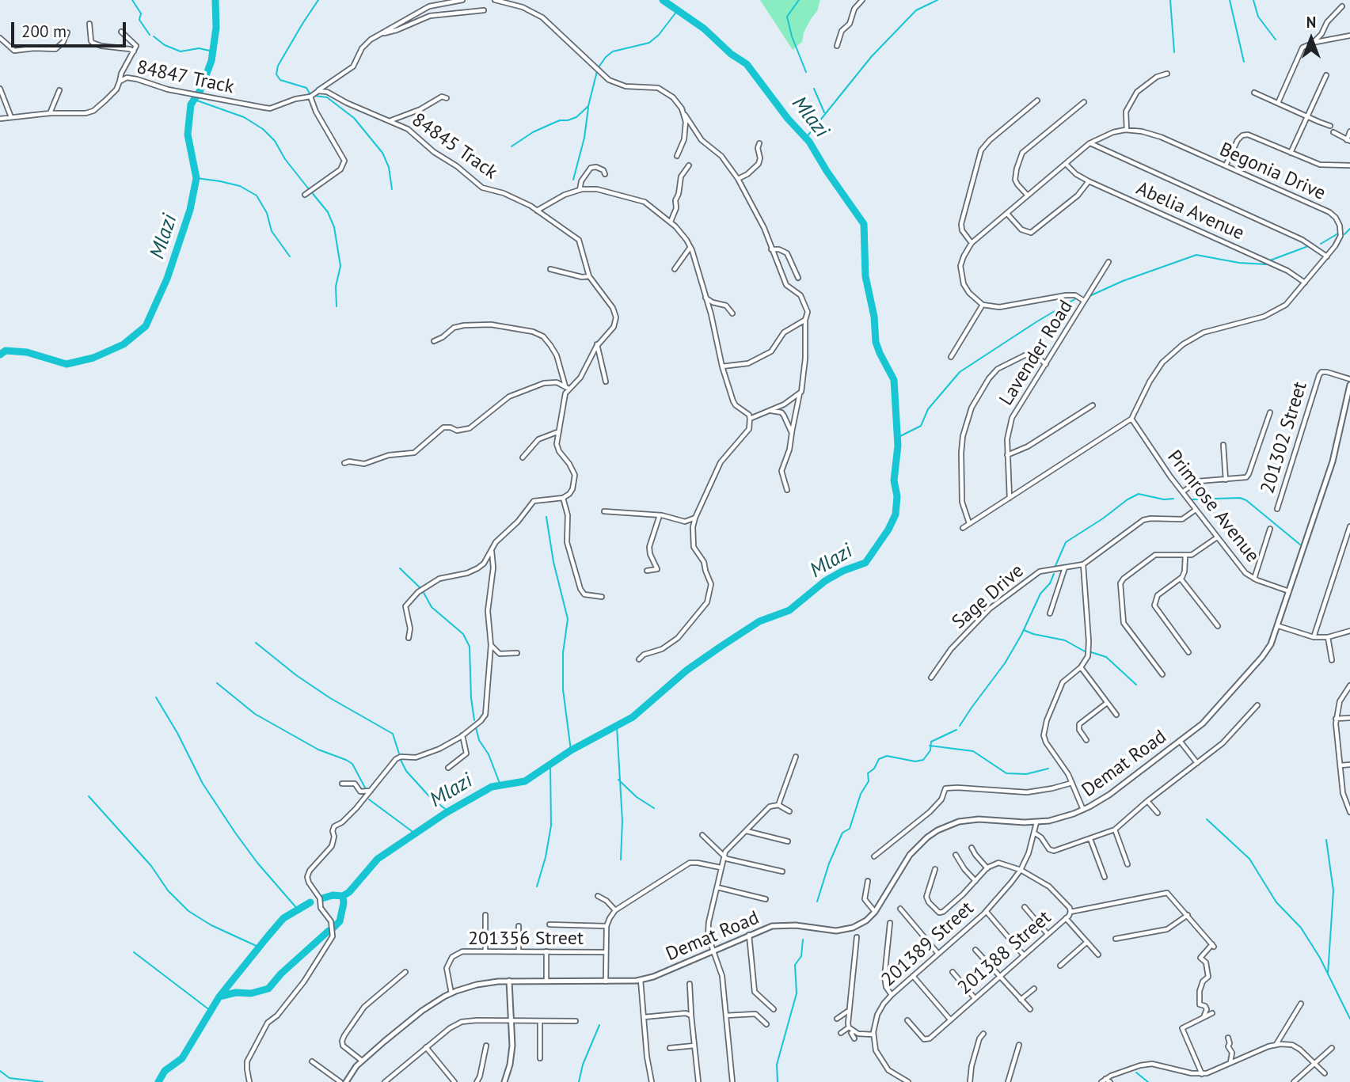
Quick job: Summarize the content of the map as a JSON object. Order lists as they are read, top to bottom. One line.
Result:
{"streets":{"street":["84847 Track","84845 Track","Begonia Drive","Abelia Avenue","Lavender Road","201302 Street","Primrose Avenue","Sage Drive","Demat Road","201356 Street","201389 Street","201388 Street"]},"crossings":[["Begonia Drive","Abelia Avenue"],["Begonia Drive","Primrose Avenue"],["Primrose Avenue","Sage Drive"],["Primrose Avenue","Demat Road"],["Demat Road","201356 Street"],["Demat Road","201389 Street"],["201389 Street","201388 Street"]],"water":["Mlazi"],"scale_bar":"200 m","north":"top"}
